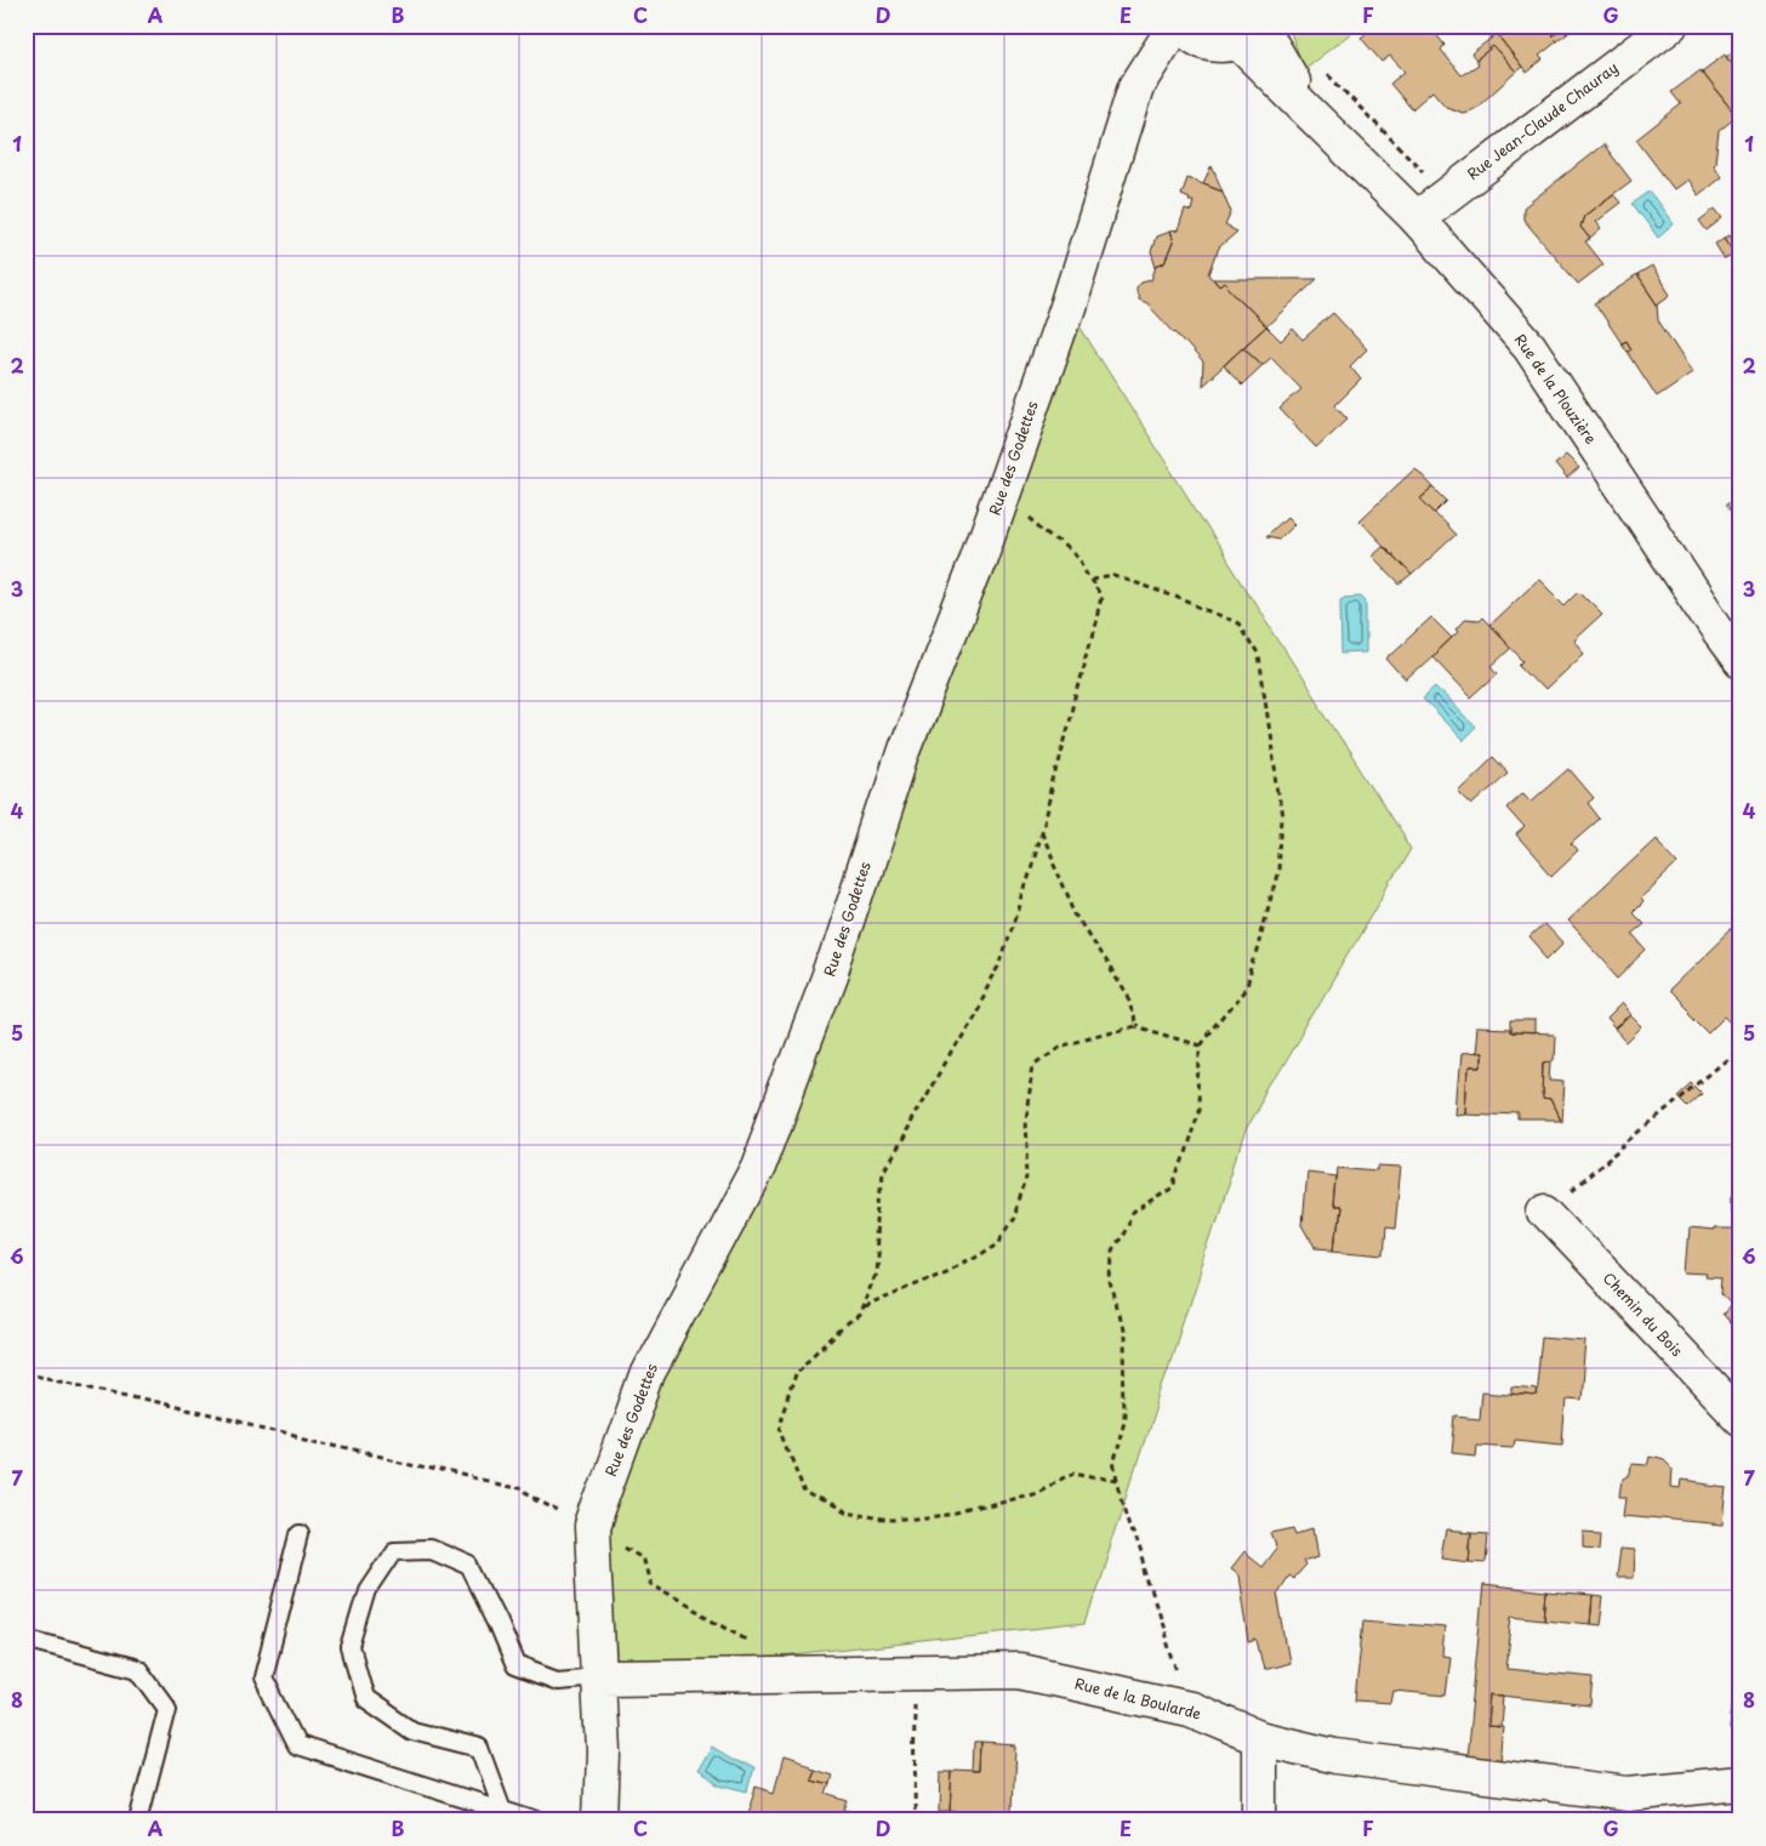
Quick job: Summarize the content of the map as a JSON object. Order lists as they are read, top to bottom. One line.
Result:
{"streets":{"street":["Rue Jean-Claude Chauray","Rue de la Plouzière","Rue des Godettes","Chemin du Bois","Rue de la Boularde"]},"crossings":[["Rue Jean-Claude Chauray","Rue de la Plouzière"],["Rue des Godettes","Rue de la Boularde"]],"grid":{"columns":["A","B","C","D","E","F","G"],"rows":["1","2","3","4","5","6","7","8"]}}
